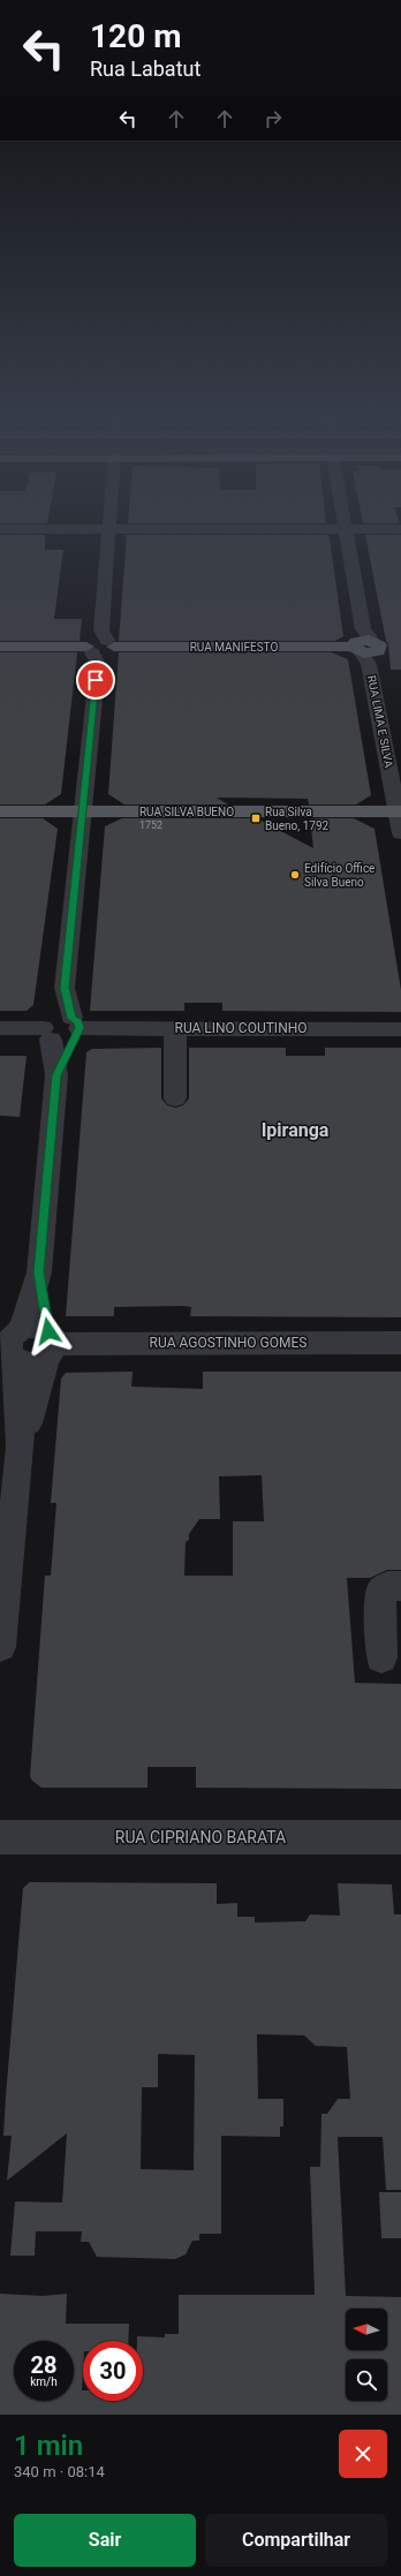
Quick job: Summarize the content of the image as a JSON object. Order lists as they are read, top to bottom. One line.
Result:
{"streets":{"main road":["RUA MANIFESTO","RUA SILVA BUENO"],"street":["RUA LIMA E SILVA","RUA LINO COUTINHO","RUA AGOSTINHO GOMES","RUA CIPRIANO BARATA"]},"crossings":[["RUA MANIFESTO","RUA LIMA E SILVA"],["RUA LIMA E SILVA","RUA SILVA BUENO"]],"districts":["Ipiranga"],"places":{"transit":["Rua Silva Bueno, 1792"],"other":["Edifício Office Silva Bueno"]},"house_numbers":["1752"],"north":"left","page":{"turn":["120 m","Rua Labatut"],"speed":"28 km/h","limit":"30","heading":["1 min","340 m · 08:14"],"buttons":["Sair","Compartilhar"]}}
